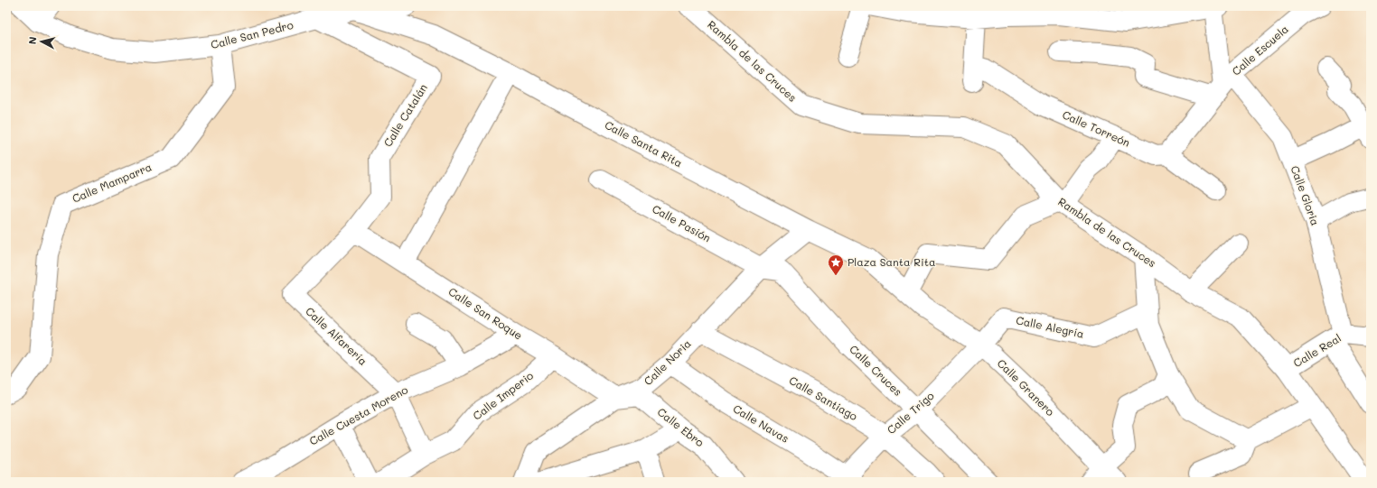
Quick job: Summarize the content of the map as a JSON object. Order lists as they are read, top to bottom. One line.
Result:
{"streets":{"street":["Calle San Pedro","Calle Escuela","Rambla de las Cruces","Calle Catalán","Calle Torreón","Calle Santa Rita","Calle Mamparra","Calle Gloria","Calle Pasión","Calle San Roque","Calle Alegría","Calle Alfarería","Calle Real","Calle Noria","Calle Cruces","Calle Granero","Calle Imperio","Calle Santiago","Calle Trigo","Calle Cuesta Moreno","Calle Navas","Calle Ebro"]},"crossings":[["Calle San Pedro","Calle Catalán"],["Calle San Pedro","Calle Santa Rita"],["Calle San Pedro","Calle Mamparra"],["Calle Escuela","Calle Torreón"],["Calle Escuela","Calle Gloria"],["Rambla de las Cruces","Calle Real"],["Calle Catalán","Calle San Roque"],["Calle Catalán","Calle Alfarería"],["Calle Santa Rita","Calle Noria"],["Calle Santa Rita","Calle Granero"],["Calle Gloria","Calle Real"],["Calle Pasión","Calle Noria"],["Calle Pasión","Calle Cruces"],["Calle San Roque","Calle Alfarería"],["Calle San Roque","Calle Noria"],["Calle San Roque","Calle Imperio"],["Calle San Roque","Calle Cuesta Moreno"],["Calle San Roque","Calle Ebro"],["Calle Alegría","Calle Granero"],["Calle Alegría","Calle Trigo"],["Calle Alfarería","Calle Imperio"],["Calle Alfarería","Calle Cuesta Moreno"],["Calle Noria","Calle Cruces"],["Calle Noria","Calle Santiago"],["Calle Noria","Calle Navas"],["Calle Noria","Calle Ebro"],["Calle Cruces","Calle Trigo"],["Calle Granero","Calle Trigo"],["Calle Santiago","Calle Trigo"],["Calle Trigo","Calle Navas"]],"places":{"place":["Plaza Santa Rita"]},"north":"left"}
